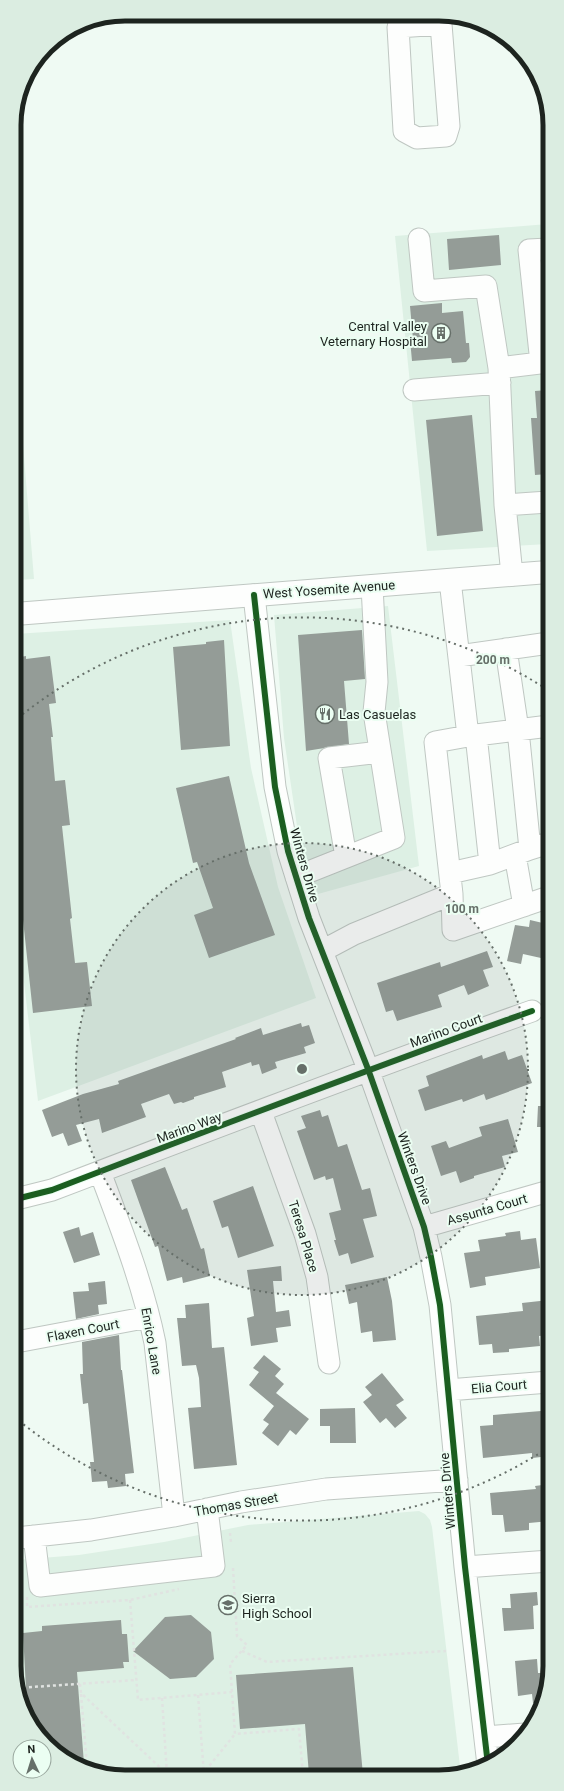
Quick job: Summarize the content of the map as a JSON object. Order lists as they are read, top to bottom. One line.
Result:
{"streets":{"main road":["West Yosemite Avenue"],"street":["Winters Drive","Marino Court","Marino Way","Assunta Court","Teresa Place","Flaxen Court","Enrico Lane","Elia Court","Thomas Street"]},"crossings":[["West Yosemite Avenue","Winters Drive"],["Winters Drive","Marino Court"],["Winters Drive","Marino Way"],["Winters Drive","Assunta Court"],["Winters Drive","Elia Court"],["Winters Drive","Thomas Street"],["Marino Court","Marino Way"],["Marino Way","Teresa Place"],["Marino Way","Enrico Lane"],["Flaxen Court","Enrico Lane"],["Enrico Lane","Thomas Street"]],"places":{"building":["Central Valley Veternary Hospital"],"restaurant":["Las Casuelas"],"school or university":["Sierra High School"]},"north":"top","rings":["200 m","100 m"]}
